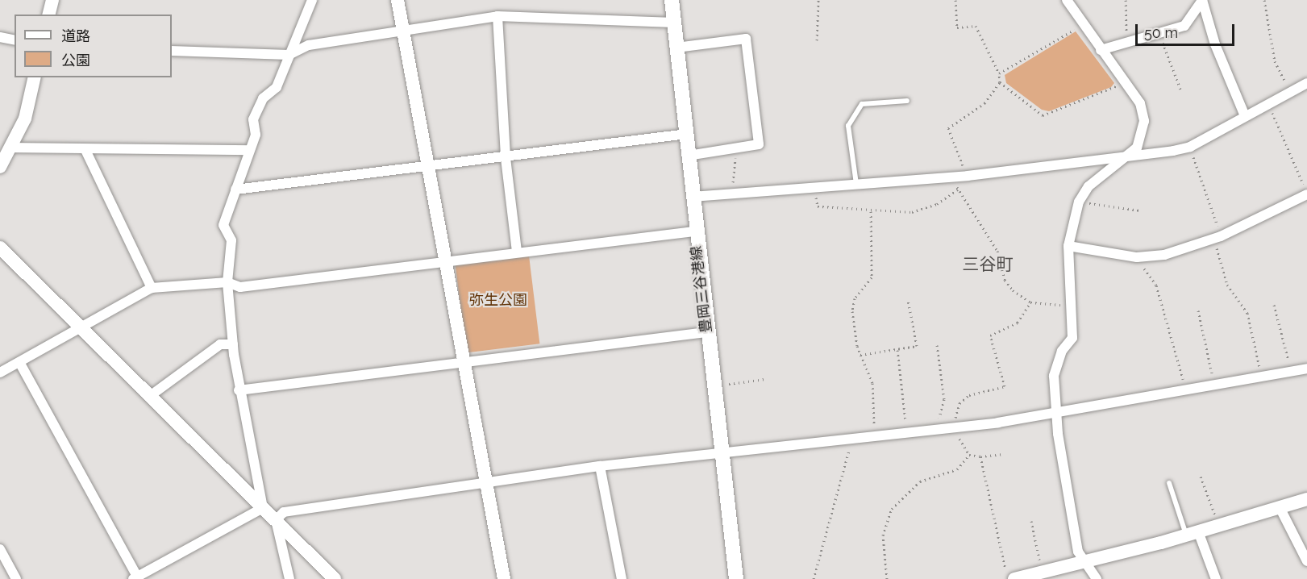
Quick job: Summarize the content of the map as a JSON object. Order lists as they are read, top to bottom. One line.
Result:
{"streets":{"main road":["豊岡三谷港線"]},"districts":["三谷町"],"parks":["弥生公園"],"legend":["道路","公園"],"scale_bar":"50 m"}
